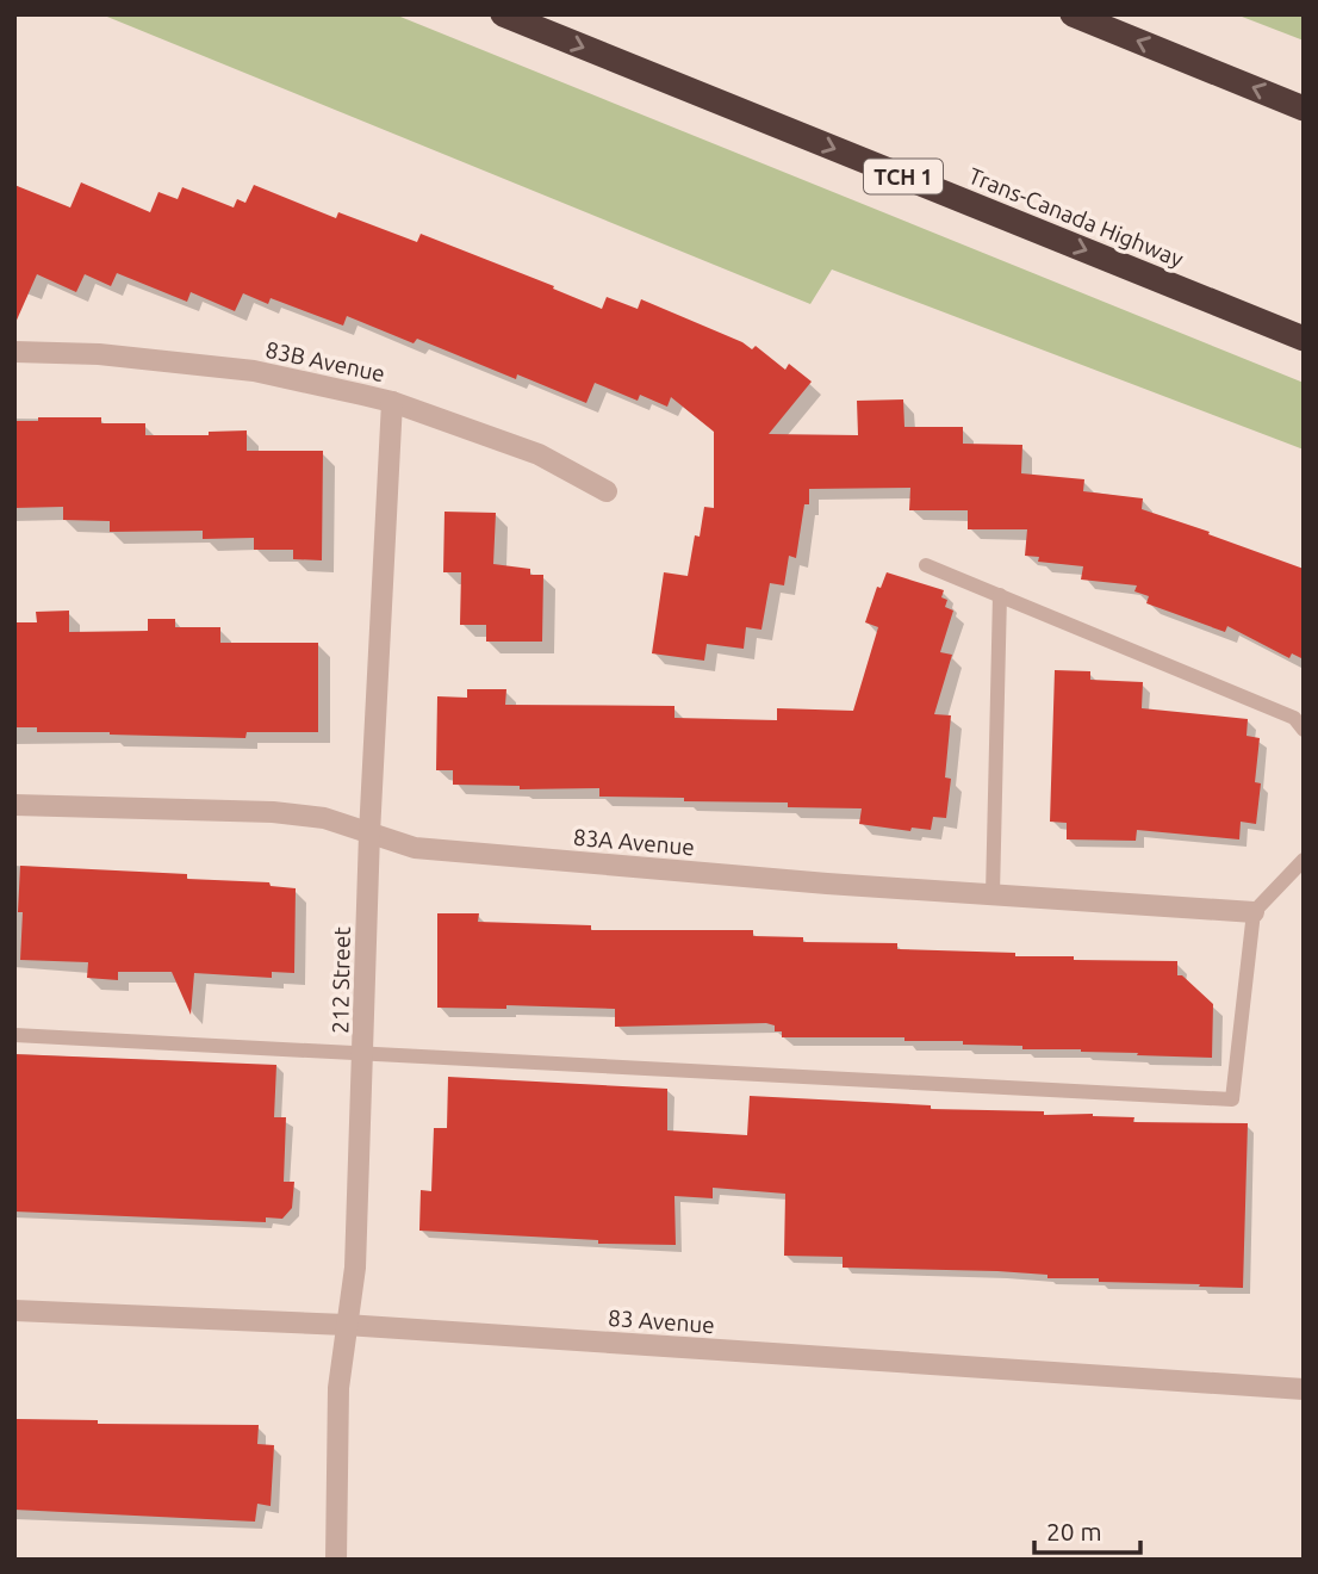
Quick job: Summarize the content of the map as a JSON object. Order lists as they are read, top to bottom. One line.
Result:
{"streets":{"highway":["TCH 1","Trans-Canada Highway"],"street":["83B Avenue","83A Avenue","212 Street","83 Avenue"]},"crossings":[["83B Avenue","212 Street"],["83A Avenue","212 Street"],["212 Street","83 Avenue"]],"one_way":["Trans-Canada Highway"],"scale_bar":"20 m"}
